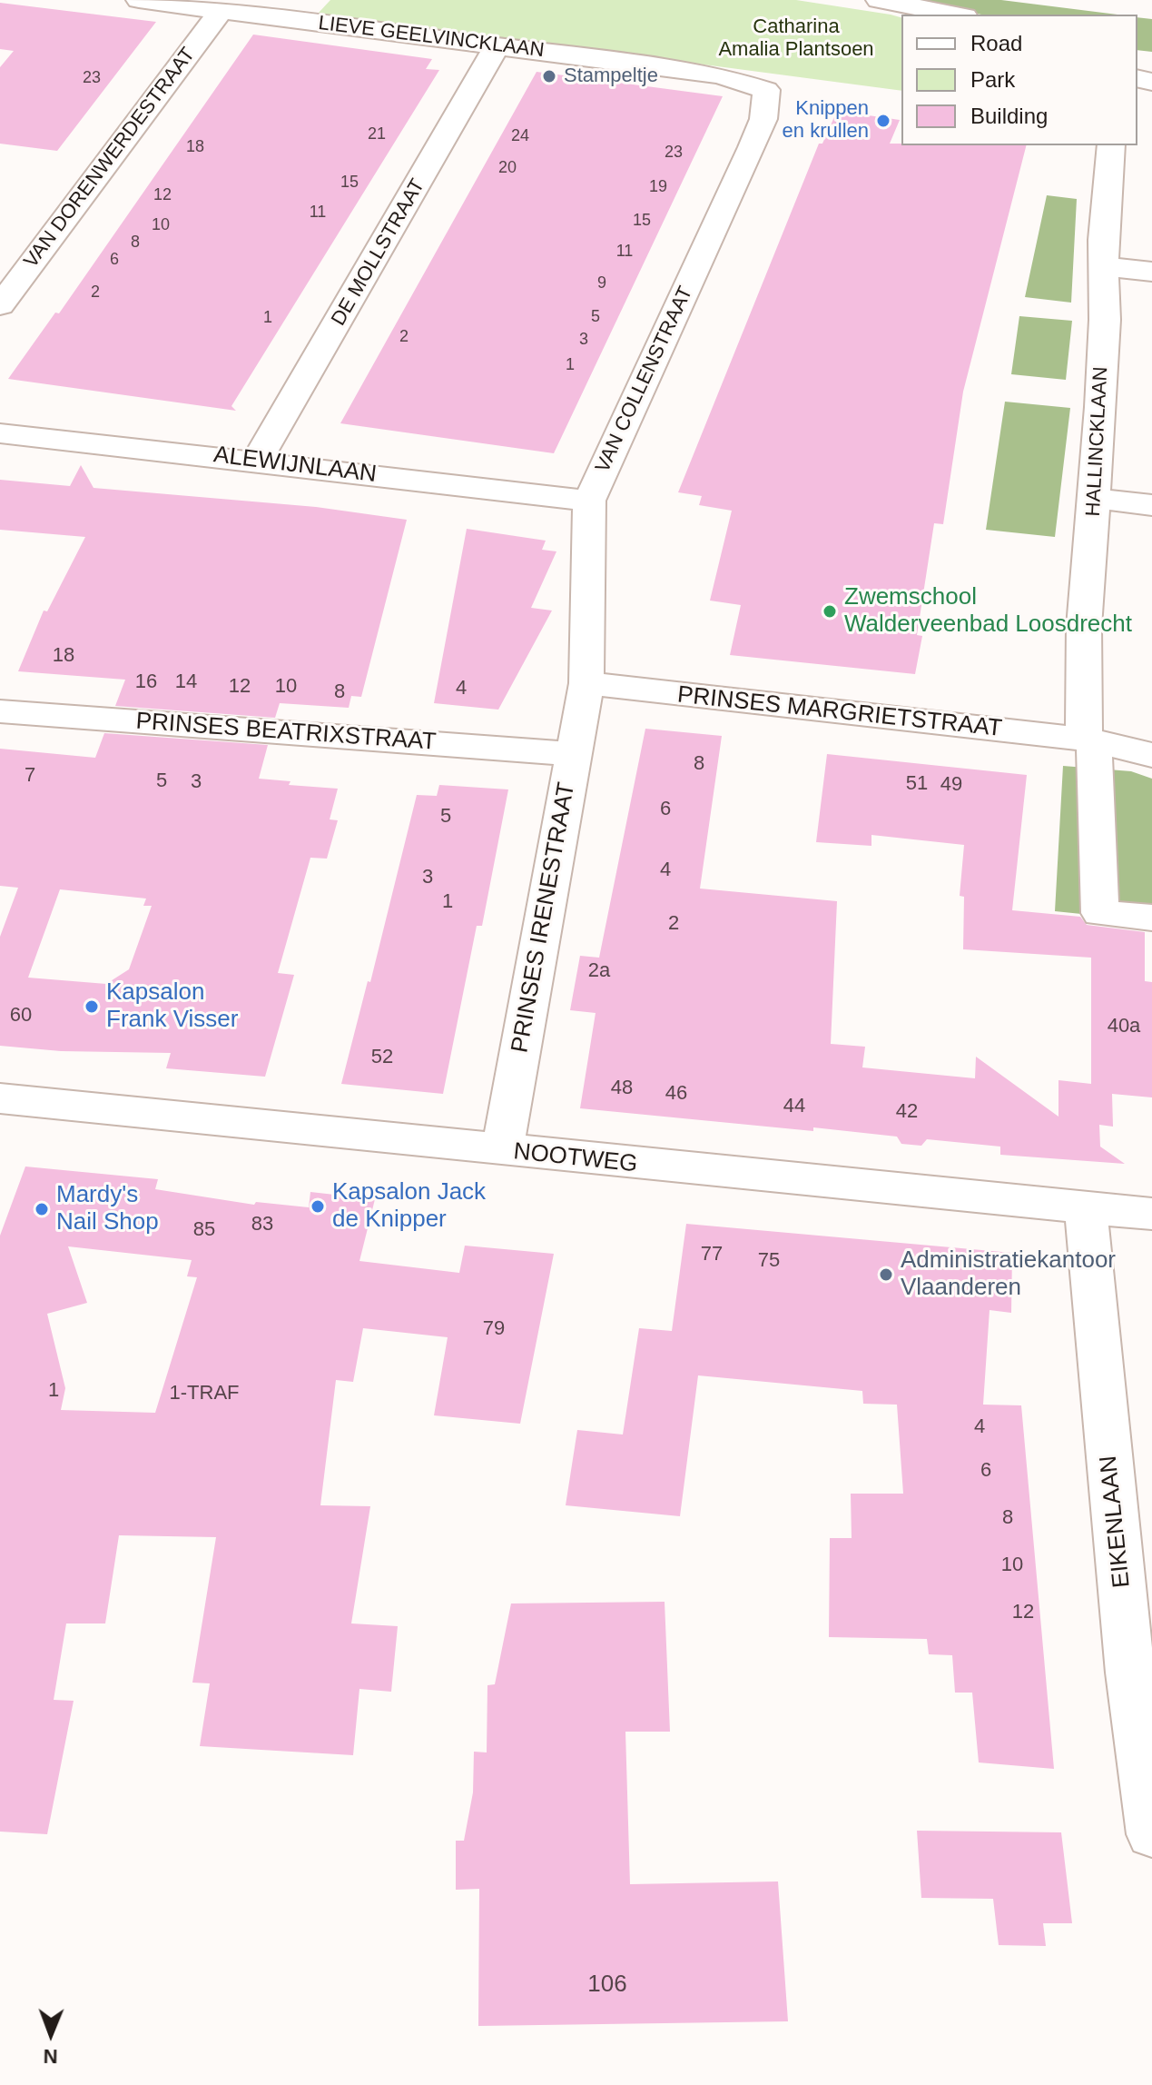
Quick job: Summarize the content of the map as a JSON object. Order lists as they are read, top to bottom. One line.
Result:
{"streets":{"street":["LIEVE GEELVINCKLAAN","VAN DORENWERDESTRAAT","DE MOLLSTRAAT","VAN COLLENSTRAAT","HALLINCKLAAN","ALEWIJNLAAN","PRINSES MARGRIETSTRAAT","PRINSES BEATRIXSTRAAT","PRINSES IRENESTRAAT","NOOTWEG","EIKENLAAN"]},"crossings":[["LIEVE GEELVINCKLAAN","VAN DORENWERDESTRAAT"],["LIEVE GEELVINCKLAAN","DE MOLLSTRAAT"],["LIEVE GEELVINCKLAAN","VAN COLLENSTRAAT"],["DE MOLLSTRAAT","ALEWIJNLAAN"],["VAN COLLENSTRAAT","ALEWIJNLAAN"],["VAN COLLENSTRAAT","PRINSES MARGRIETSTRAAT"],["VAN COLLENSTRAAT","PRINSES IRENESTRAAT"],["HALLINCKLAAN","PRINSES MARGRIETSTRAAT"],["PRINSES MARGRIETSTRAAT","PRINSES IRENESTRAAT"],["PRINSES BEATRIXSTRAAT","PRINSES IRENESTRAAT"],["PRINSES IRENESTRAAT","NOOTWEG"],["NOOTWEG","EIKENLAAN"]],"parks":["Catharina Amalia Plantsoen"],"places":["Stampeltje","Knippen en krullen","Zwemschool Walderveenbad Loosdrecht","Kapsalon Frank Visser","Kapsalon Jack de Knipper","Mardy's Nail Shop","Administratiekantoor Vlaanderen"],"house_numbers":["23","21","24","18","23","20","15","19","12","11","15","10","8","11","6","9","2","5","1","2","3","1","18","16","14","12","10","4","8","8","7","5","3","51","49","6","5","4","3","1","2","2a","60","40a","52","48","46","44","42","83","85","77","75","79","1","1-TRAF","4","6","8","10","12","106"],"legend":["Road","Park","Building"],"north":"bottom"}
